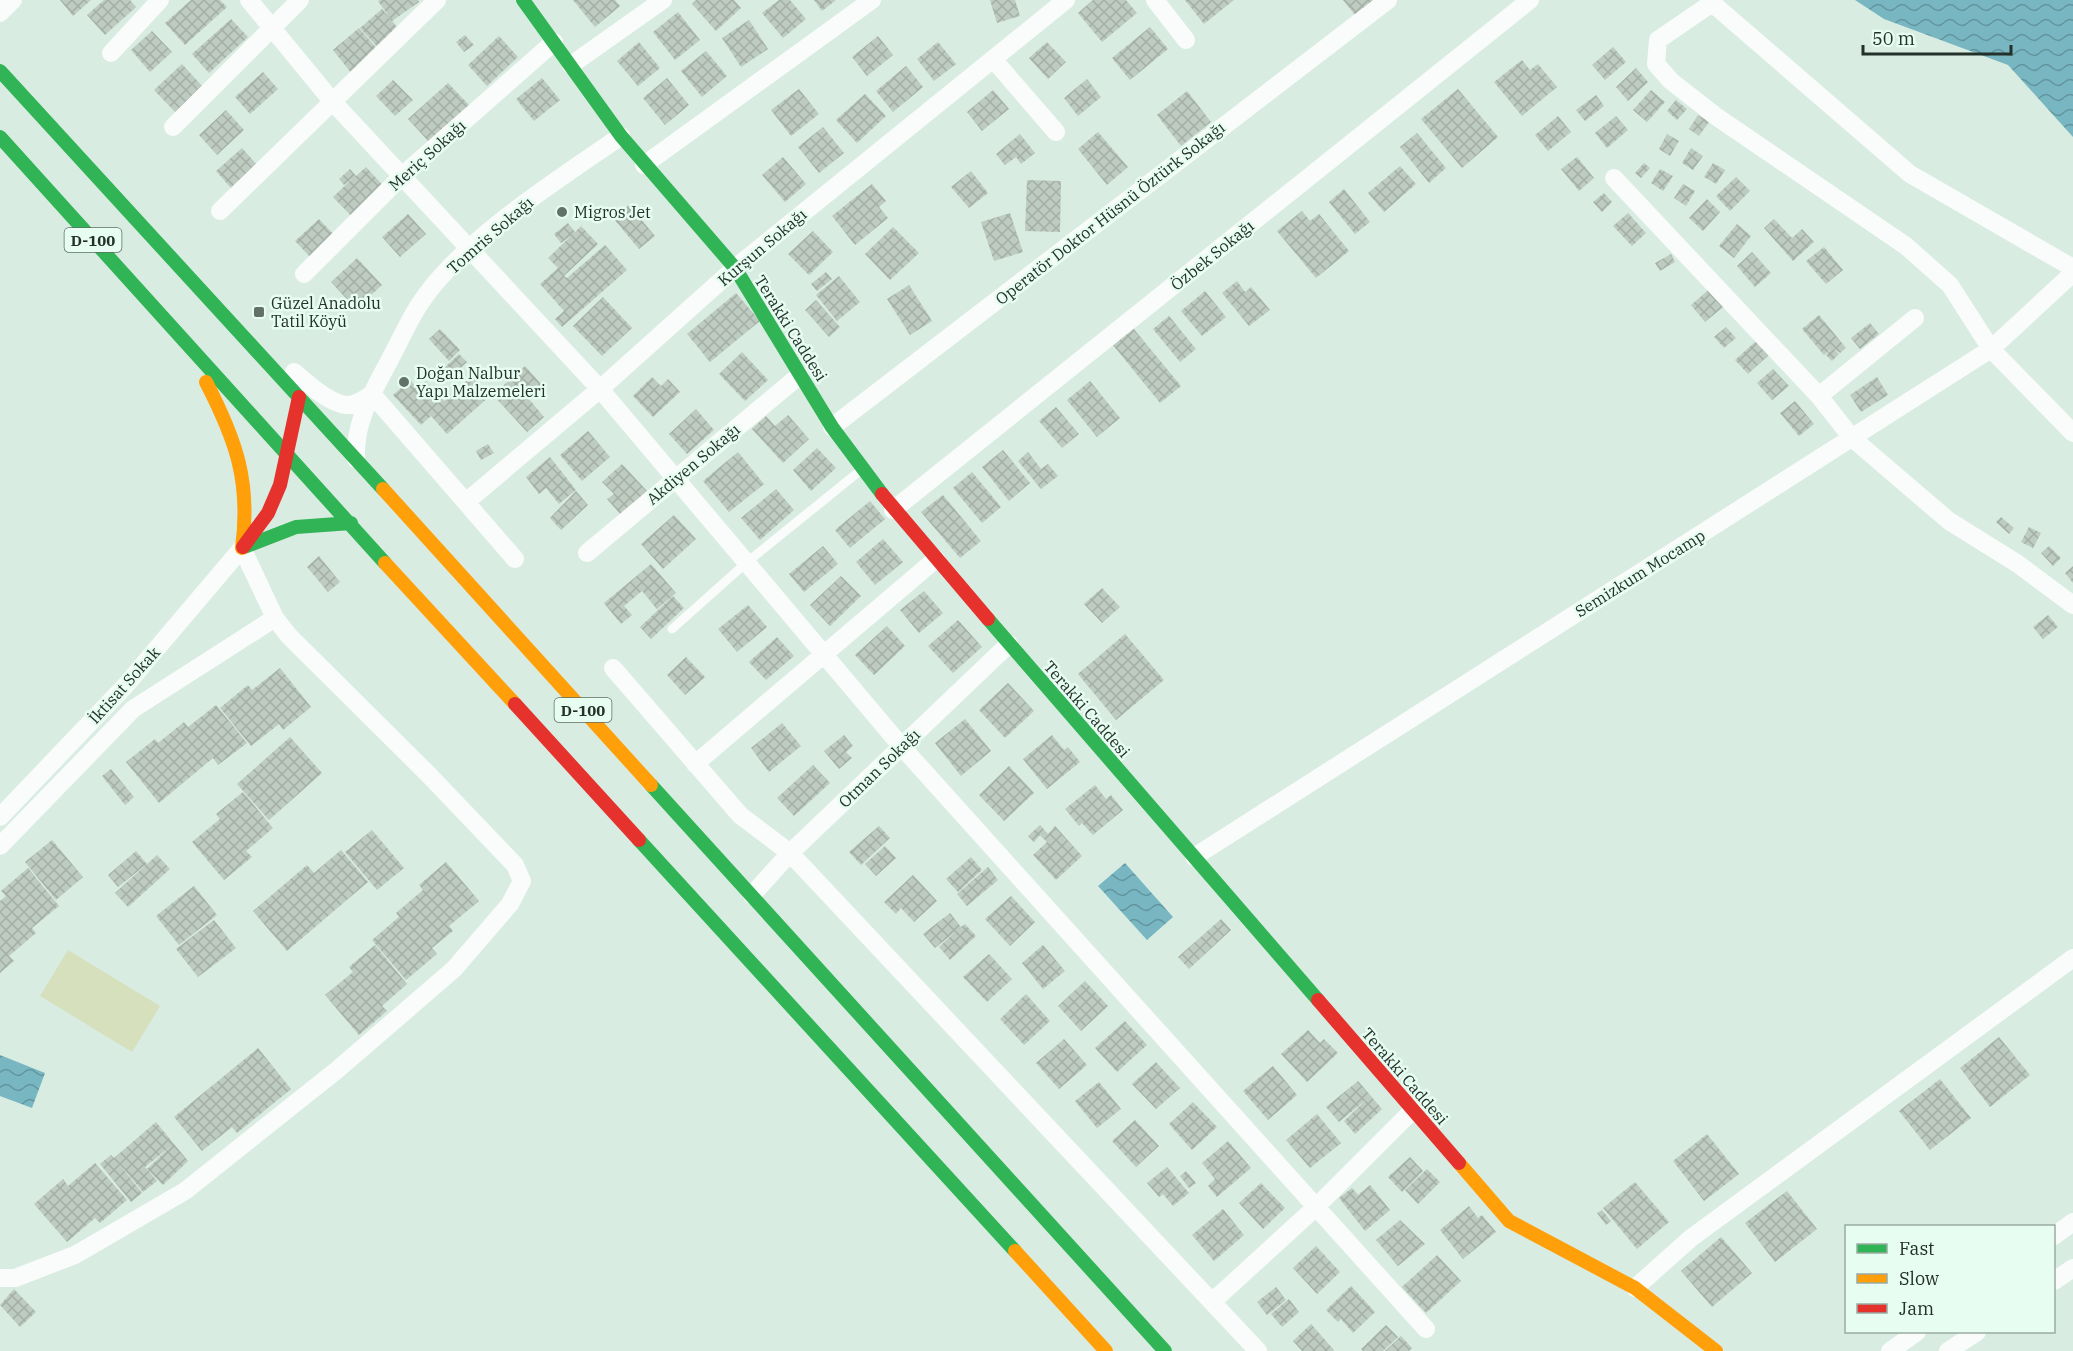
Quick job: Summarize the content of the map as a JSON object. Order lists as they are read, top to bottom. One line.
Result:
{"streets":{"main road":["D-100","Terakki Caddesi"],"street":["Meriç Sokağı","Operatör Doktor Hüsnü Öztürk Sokağı","Tomris Sokağı","Kurşun Sokağı","Özbek Sokağı","Akdiyen Sokağı","Semizkum Mocamp","İktisat Sokak","Otman Sokağı"]},"crossings":[["Meriç Sokağı","Terakki Caddesi"],["Operatör Doktor Hüsnü Öztürk Sokağı","Terakki Caddesi"],["Tomris Sokağı","D-100"],["Tomris Sokağı","Terakki Caddesi"],["D-100","Otman Sokağı"],["Kurşun Sokağı","Terakki Caddesi"],["Özbek Sokağı","Terakki Caddesi"],["Terakki Caddesi","Akdiyen Sokağı"],["Terakki Caddesi","Semizkum Mocamp"],["Terakki Caddesi","Otman Sokağı"]],"places":{"other":["Migros Jet","Doğan Nalbur Yapı Malzemeleri"],"transit":["Güzel Anadolu Tatil Köyü"]},"legend":["Fast","Slow","Jam"],"scale_bar":"50 m"}
